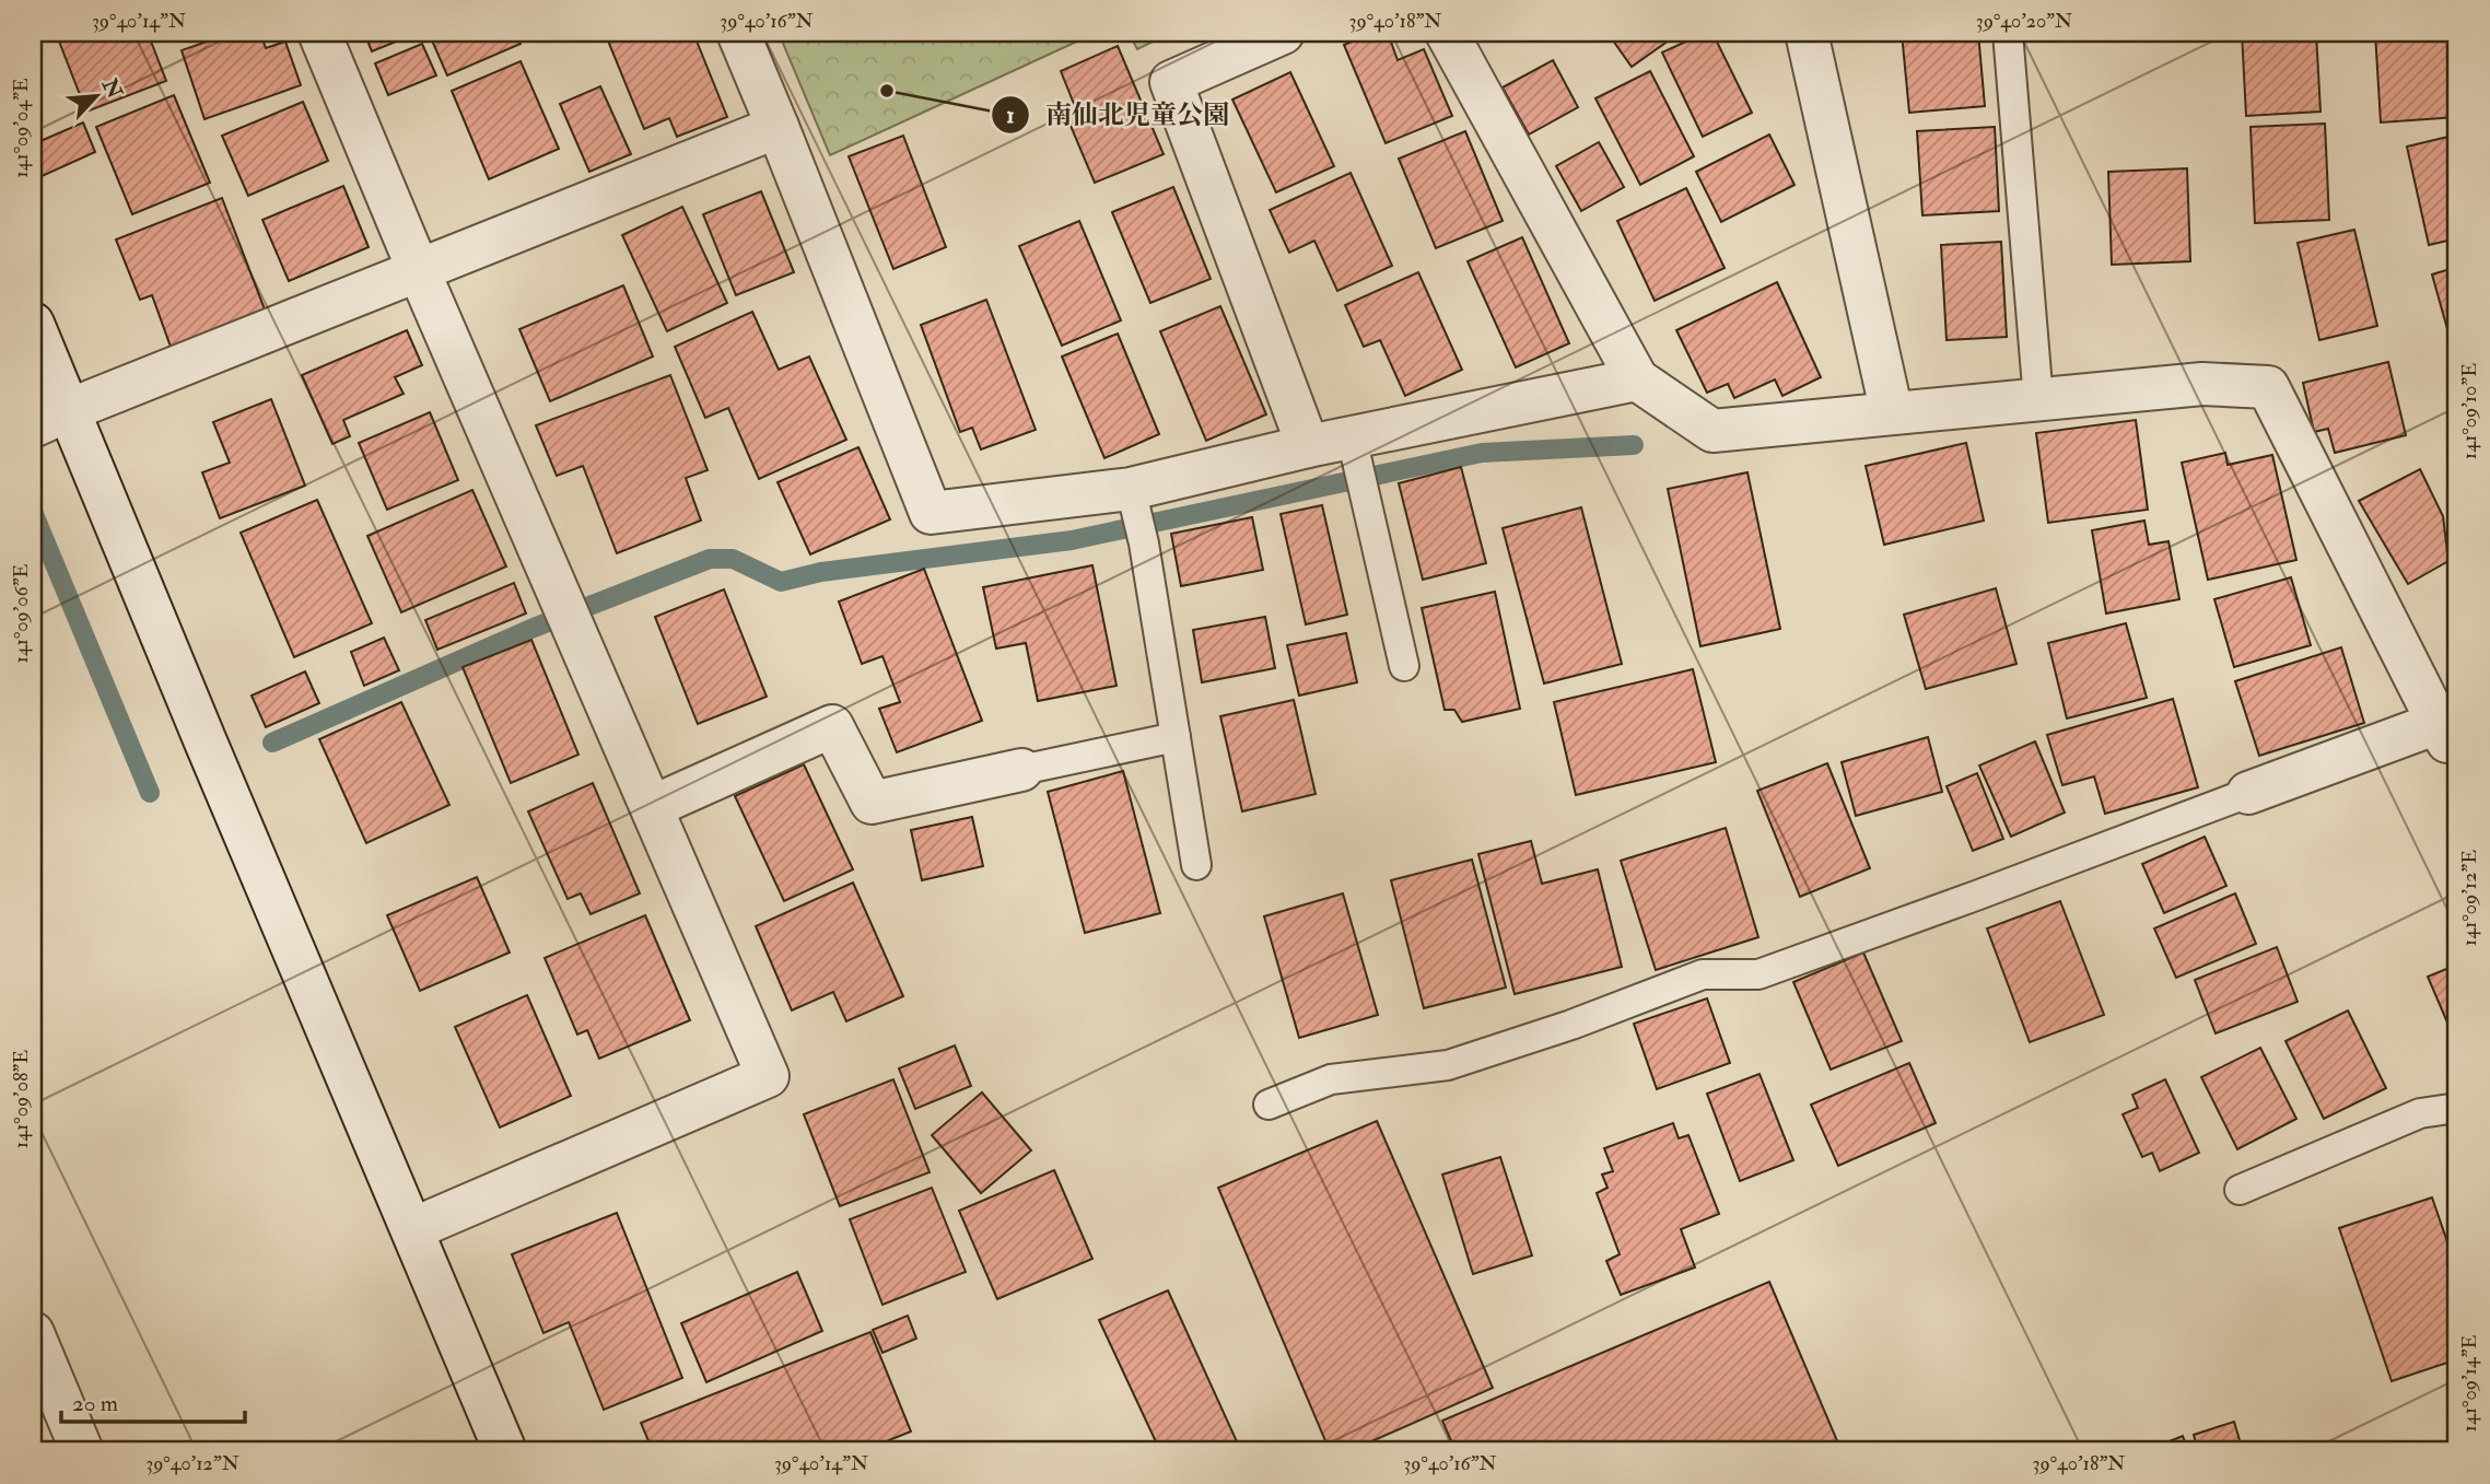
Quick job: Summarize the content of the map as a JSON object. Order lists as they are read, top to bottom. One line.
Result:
{"places":["南仙北児童公園"],"scale_bar":"20 m","north":"top right","coordinates":["39°40'14\"N","39°40'16\"N","39°40'18\"N","39°40'20\"N","141°09'04\"E","141°09'10\"E","141°09'06\"E","141°09'12\"E","141°09'08\"E","141°09'14\"E","39°40'12\"N"]}
